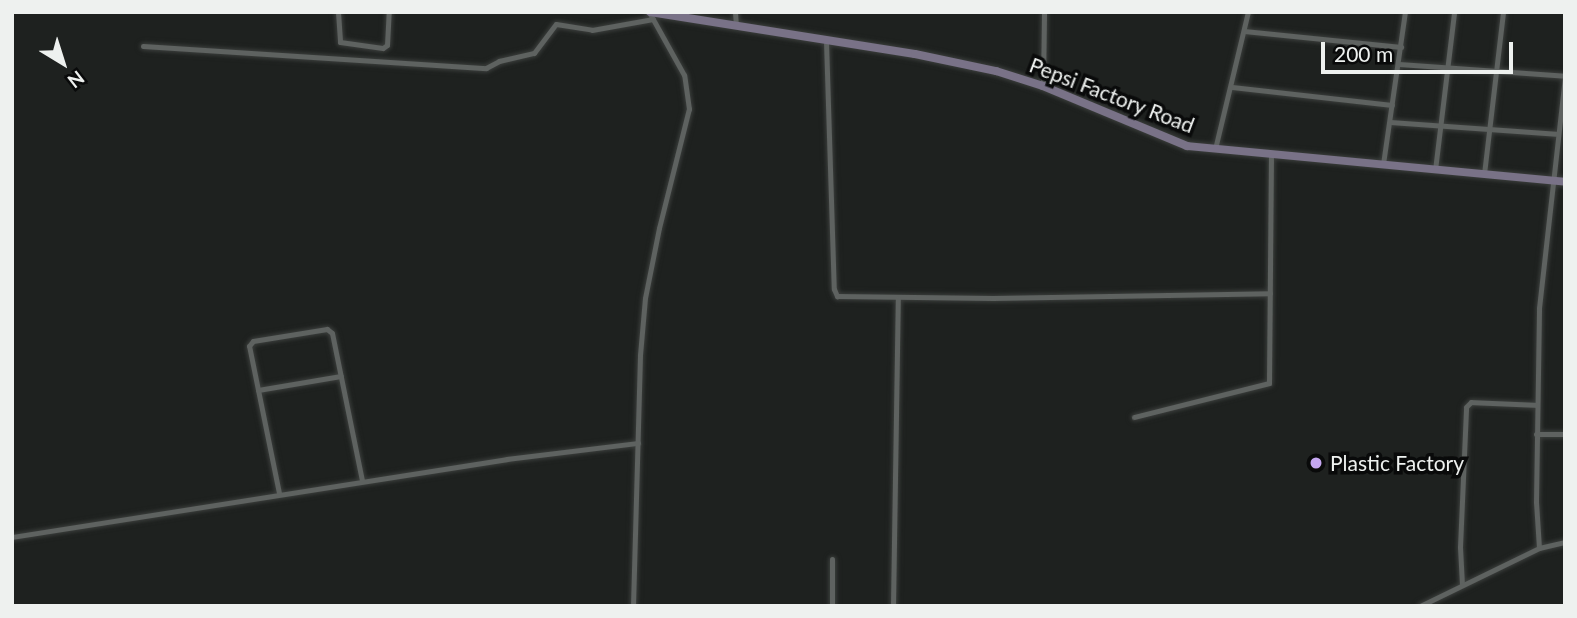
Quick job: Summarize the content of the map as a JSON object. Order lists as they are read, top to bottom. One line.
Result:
{"streets":{"main road":["Pepsi Factory Road"]},"places":["Plastic Factory"],"scale_bar":"200 m","north":"bottom right"}
